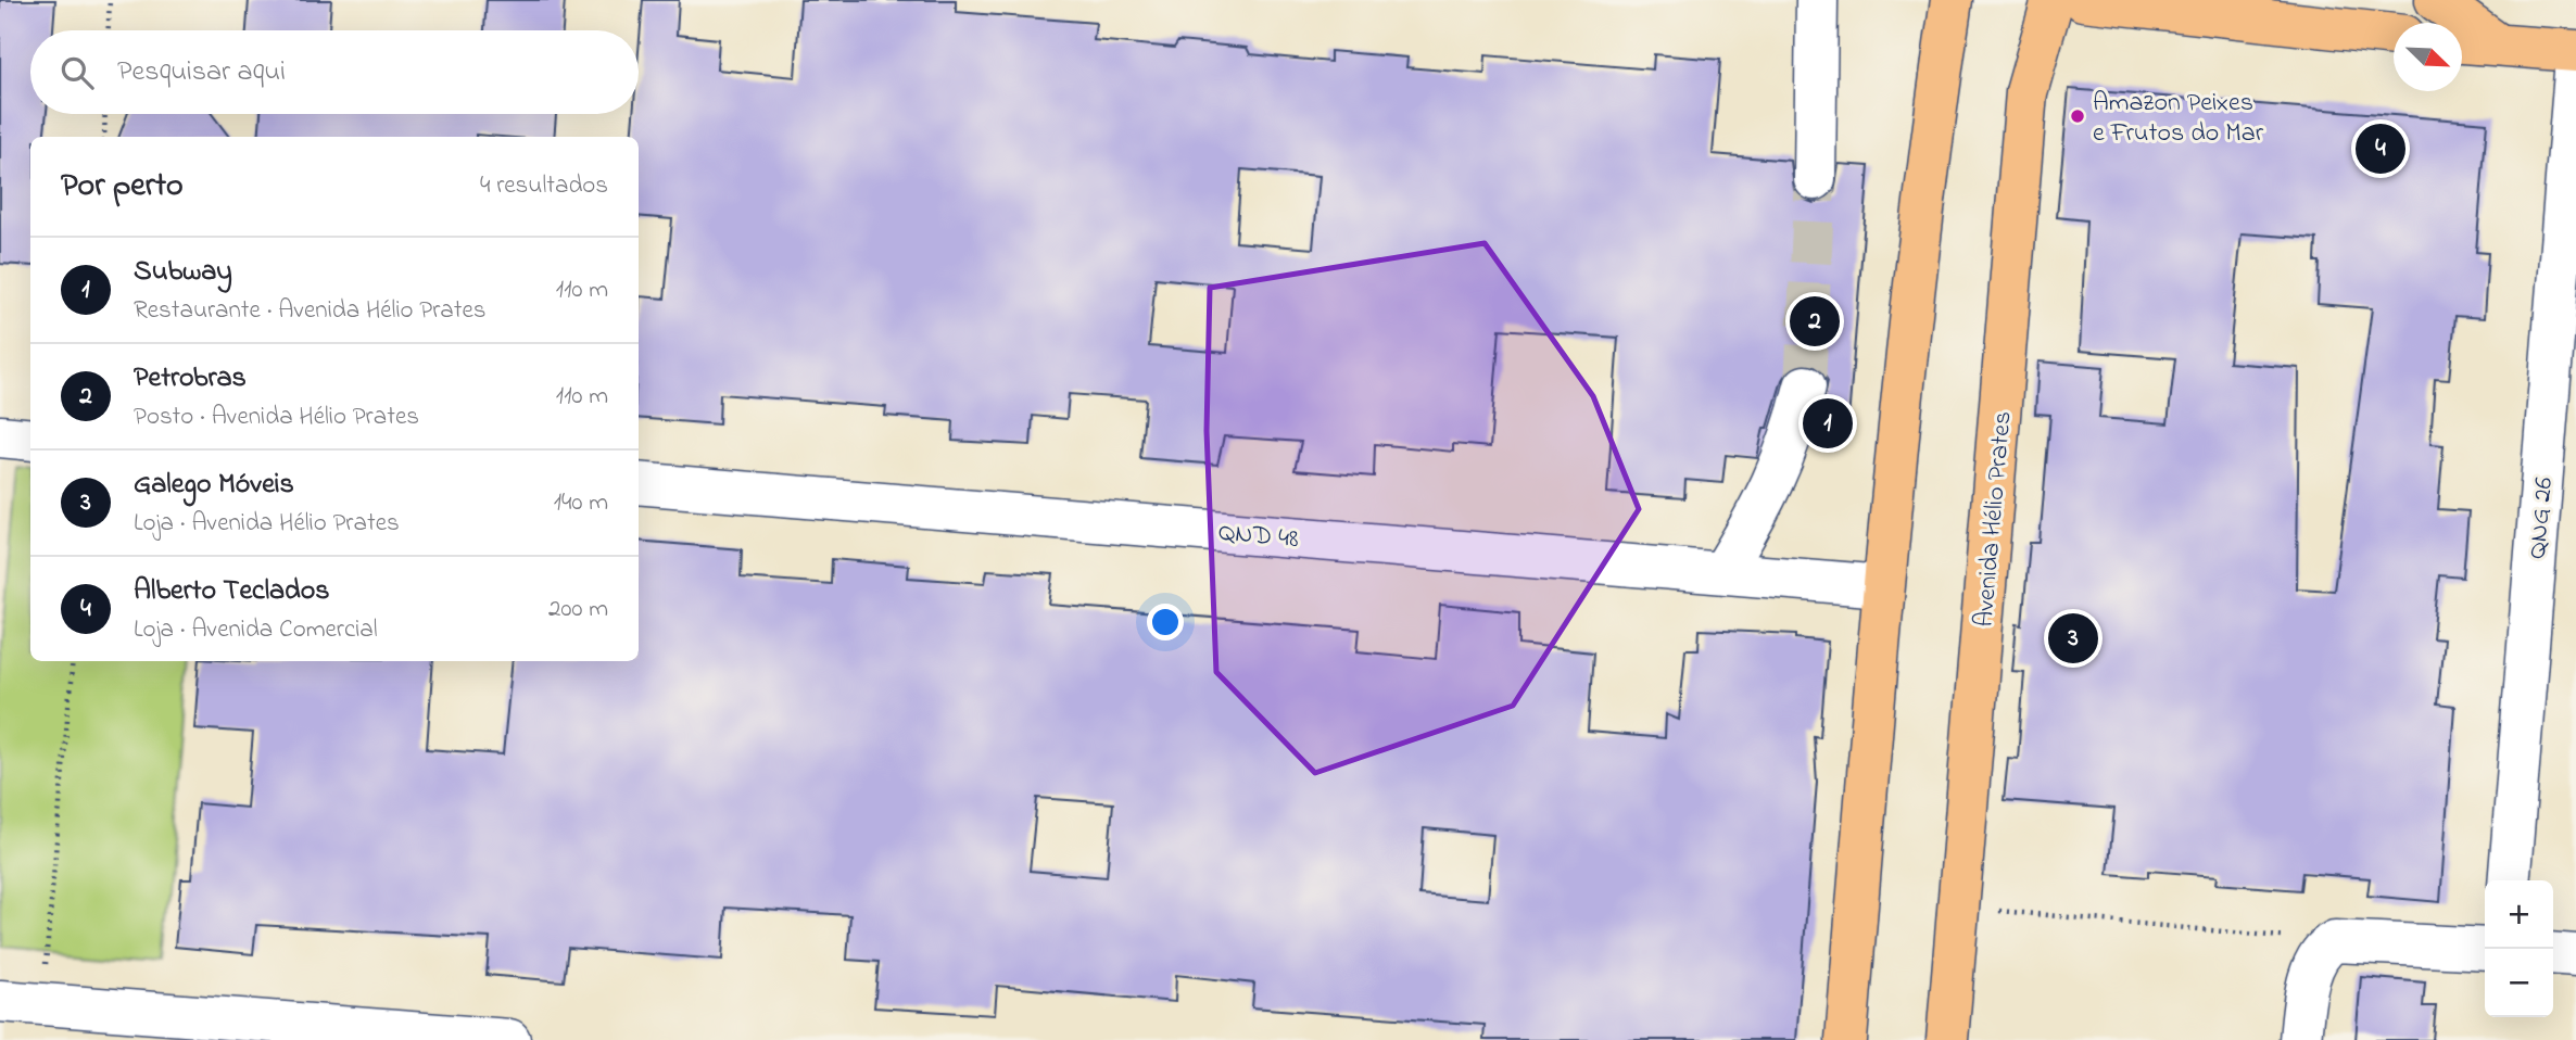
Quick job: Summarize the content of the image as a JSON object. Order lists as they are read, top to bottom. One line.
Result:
{"streets":{"main road":["Avenida Hélio Prates"],"street":["QNG 26","QND 48"]},"places":["Amazon Peixes e Frutos do Mar"],"north":"bottom right","page":{"search":"Pesquisar aqui","pins":["4","2","1","3"],"heading":["Por perto","4 resultados"],"list":[{"mark":"1","name":"Subway","note":"Restaurante · Avenida Hélio Prates","value":"110 m"},{"mark":"2","name":"Petrobras","note":"Posto · Avenida Hélio Prates","value":"110 m"},{"mark":"3","name":"Galego Móveis","note":"Loja · Avenida Hélio Prates","value":"140 m"},{"mark":"4","name":"Alberto Teclados","note":"Loja · Avenida Comercial","value":"200 m"}],"map_buttons":["+","−"]}}
